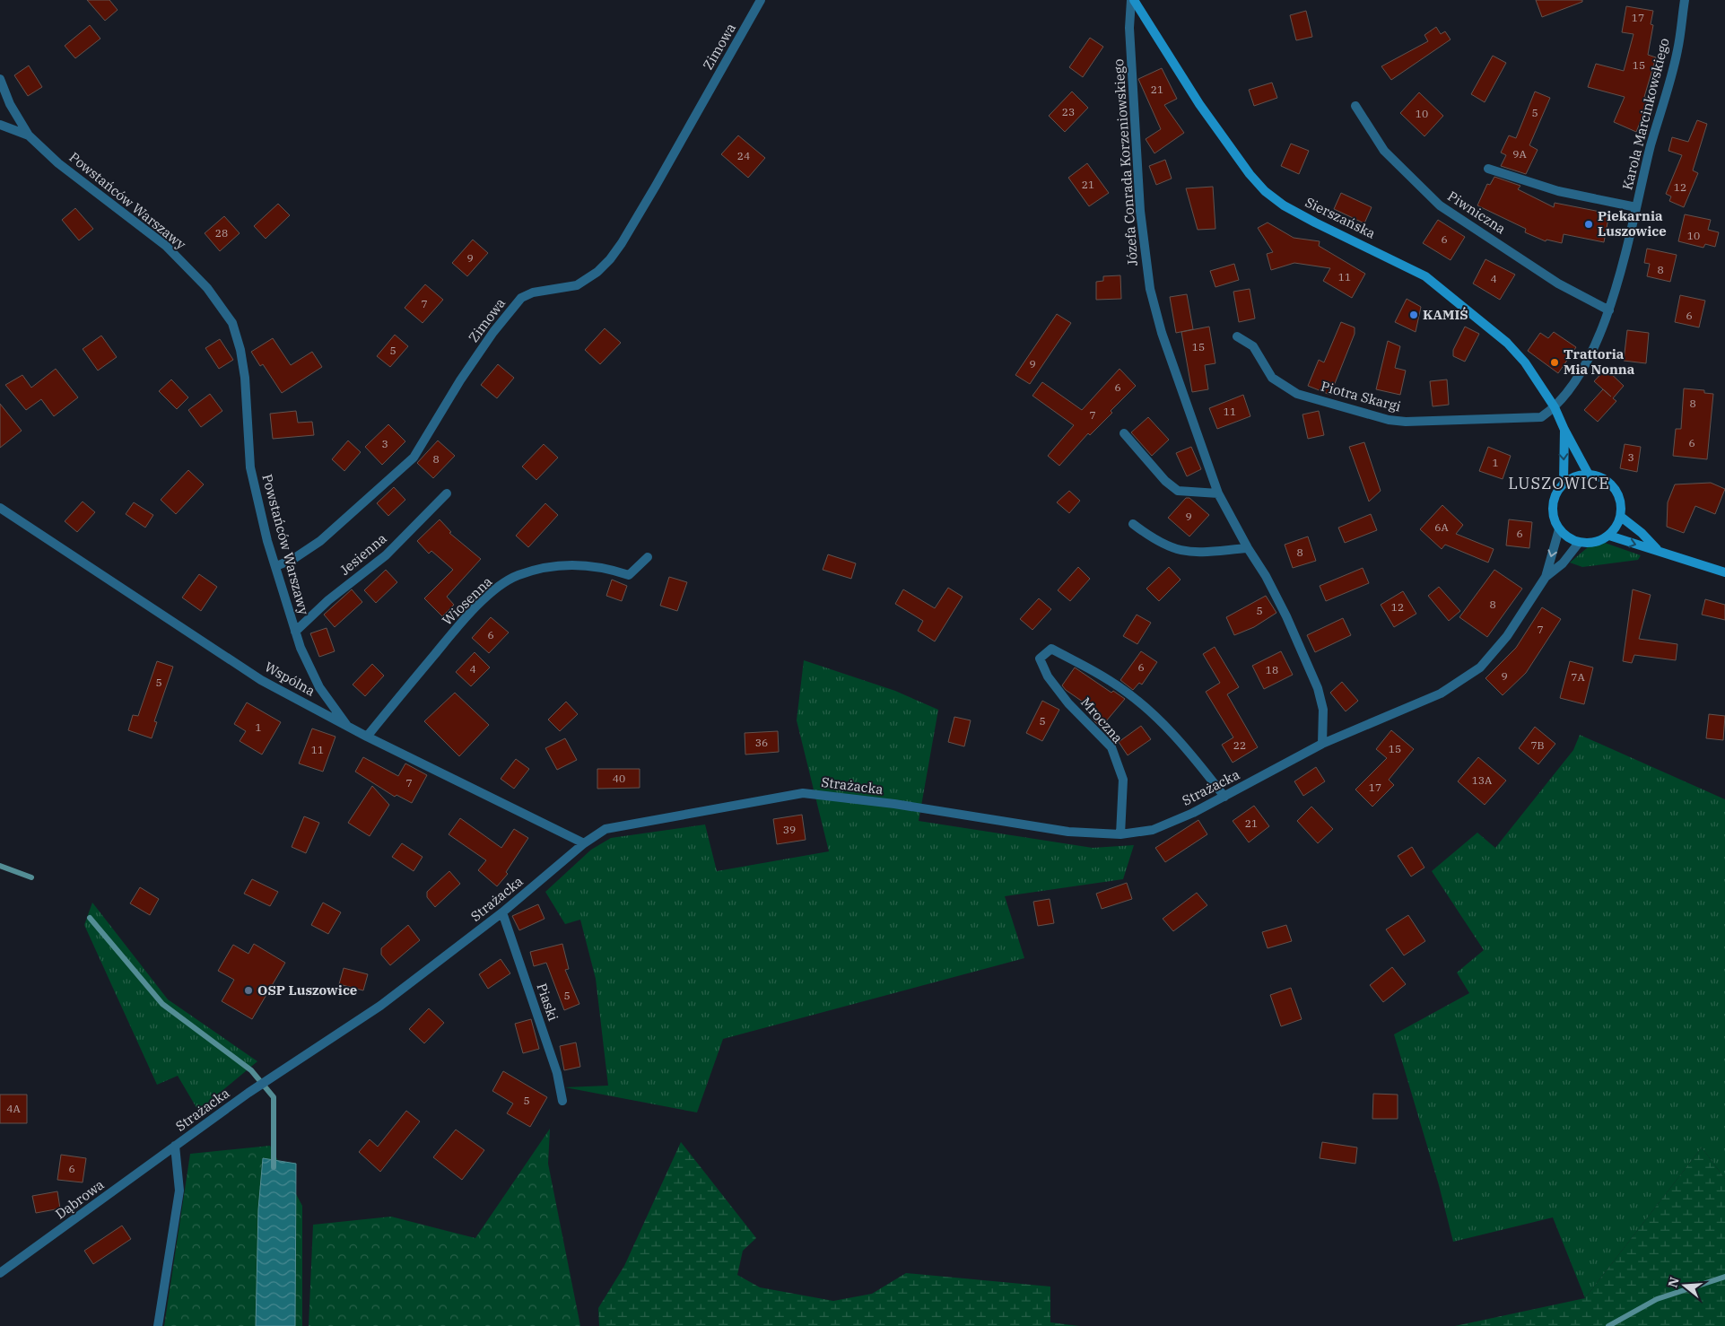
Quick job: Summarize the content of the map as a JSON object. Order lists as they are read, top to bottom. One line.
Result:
{"streets":{"street":["Zimowa","Karola Marcinkowskiego","Józefa Conrada Korzeniowskiego","Powstańców Warszawy","Piwniczna","Sierszańska","Piotra Skargi","Jesienna","Wiosenna","Wspólna","Mroczna","Strażacka","Piaski","Dąbrowa"]},"crossings":[["Zimowa","Powstańców Warszawy"],["Karola Marcinkowskiego","Piwniczna"],["Karola Marcinkowskiego","Sierszańska"],["Karola Marcinkowskiego","Piotra Skargi"],["Józefa Conrada Korzeniowskiego","Sierszańska"],["Józefa Conrada Korzeniowskiego","Strażacka"],["Powstańców Warszawy","Jesienna"],["Powstańców Warszawy","Wspólna"],["Sierszańska","Piotra Skargi"],["Sierszańska","Strażacka"],["Wiosenna","Wspólna"],["Wspólna","Strażacka"],["Mroczna","Strażacka"],["Strażacka","Piaski"],["Strażacka","Dąbrowa"]],"districts":["LUSZOWICE"],"places":["Piekarnia Luszowice","KAMIŚ","Trattoria Mia Nonna","OSP Luszowice"],"house_numbers":["17","15","21","23","5","10","9A","24","21","12","28","10","6","9","8","11","4","7","6","15","5","9","6","8","11","7","6","3","3","8","1","9","6A","6","8","8","12","5","7","6","6","4","18","9","7A","5","5","1","36","22","7B","15","11","40","13A","7","17","21","39","5","5","4A","6"],"north":"left"}
